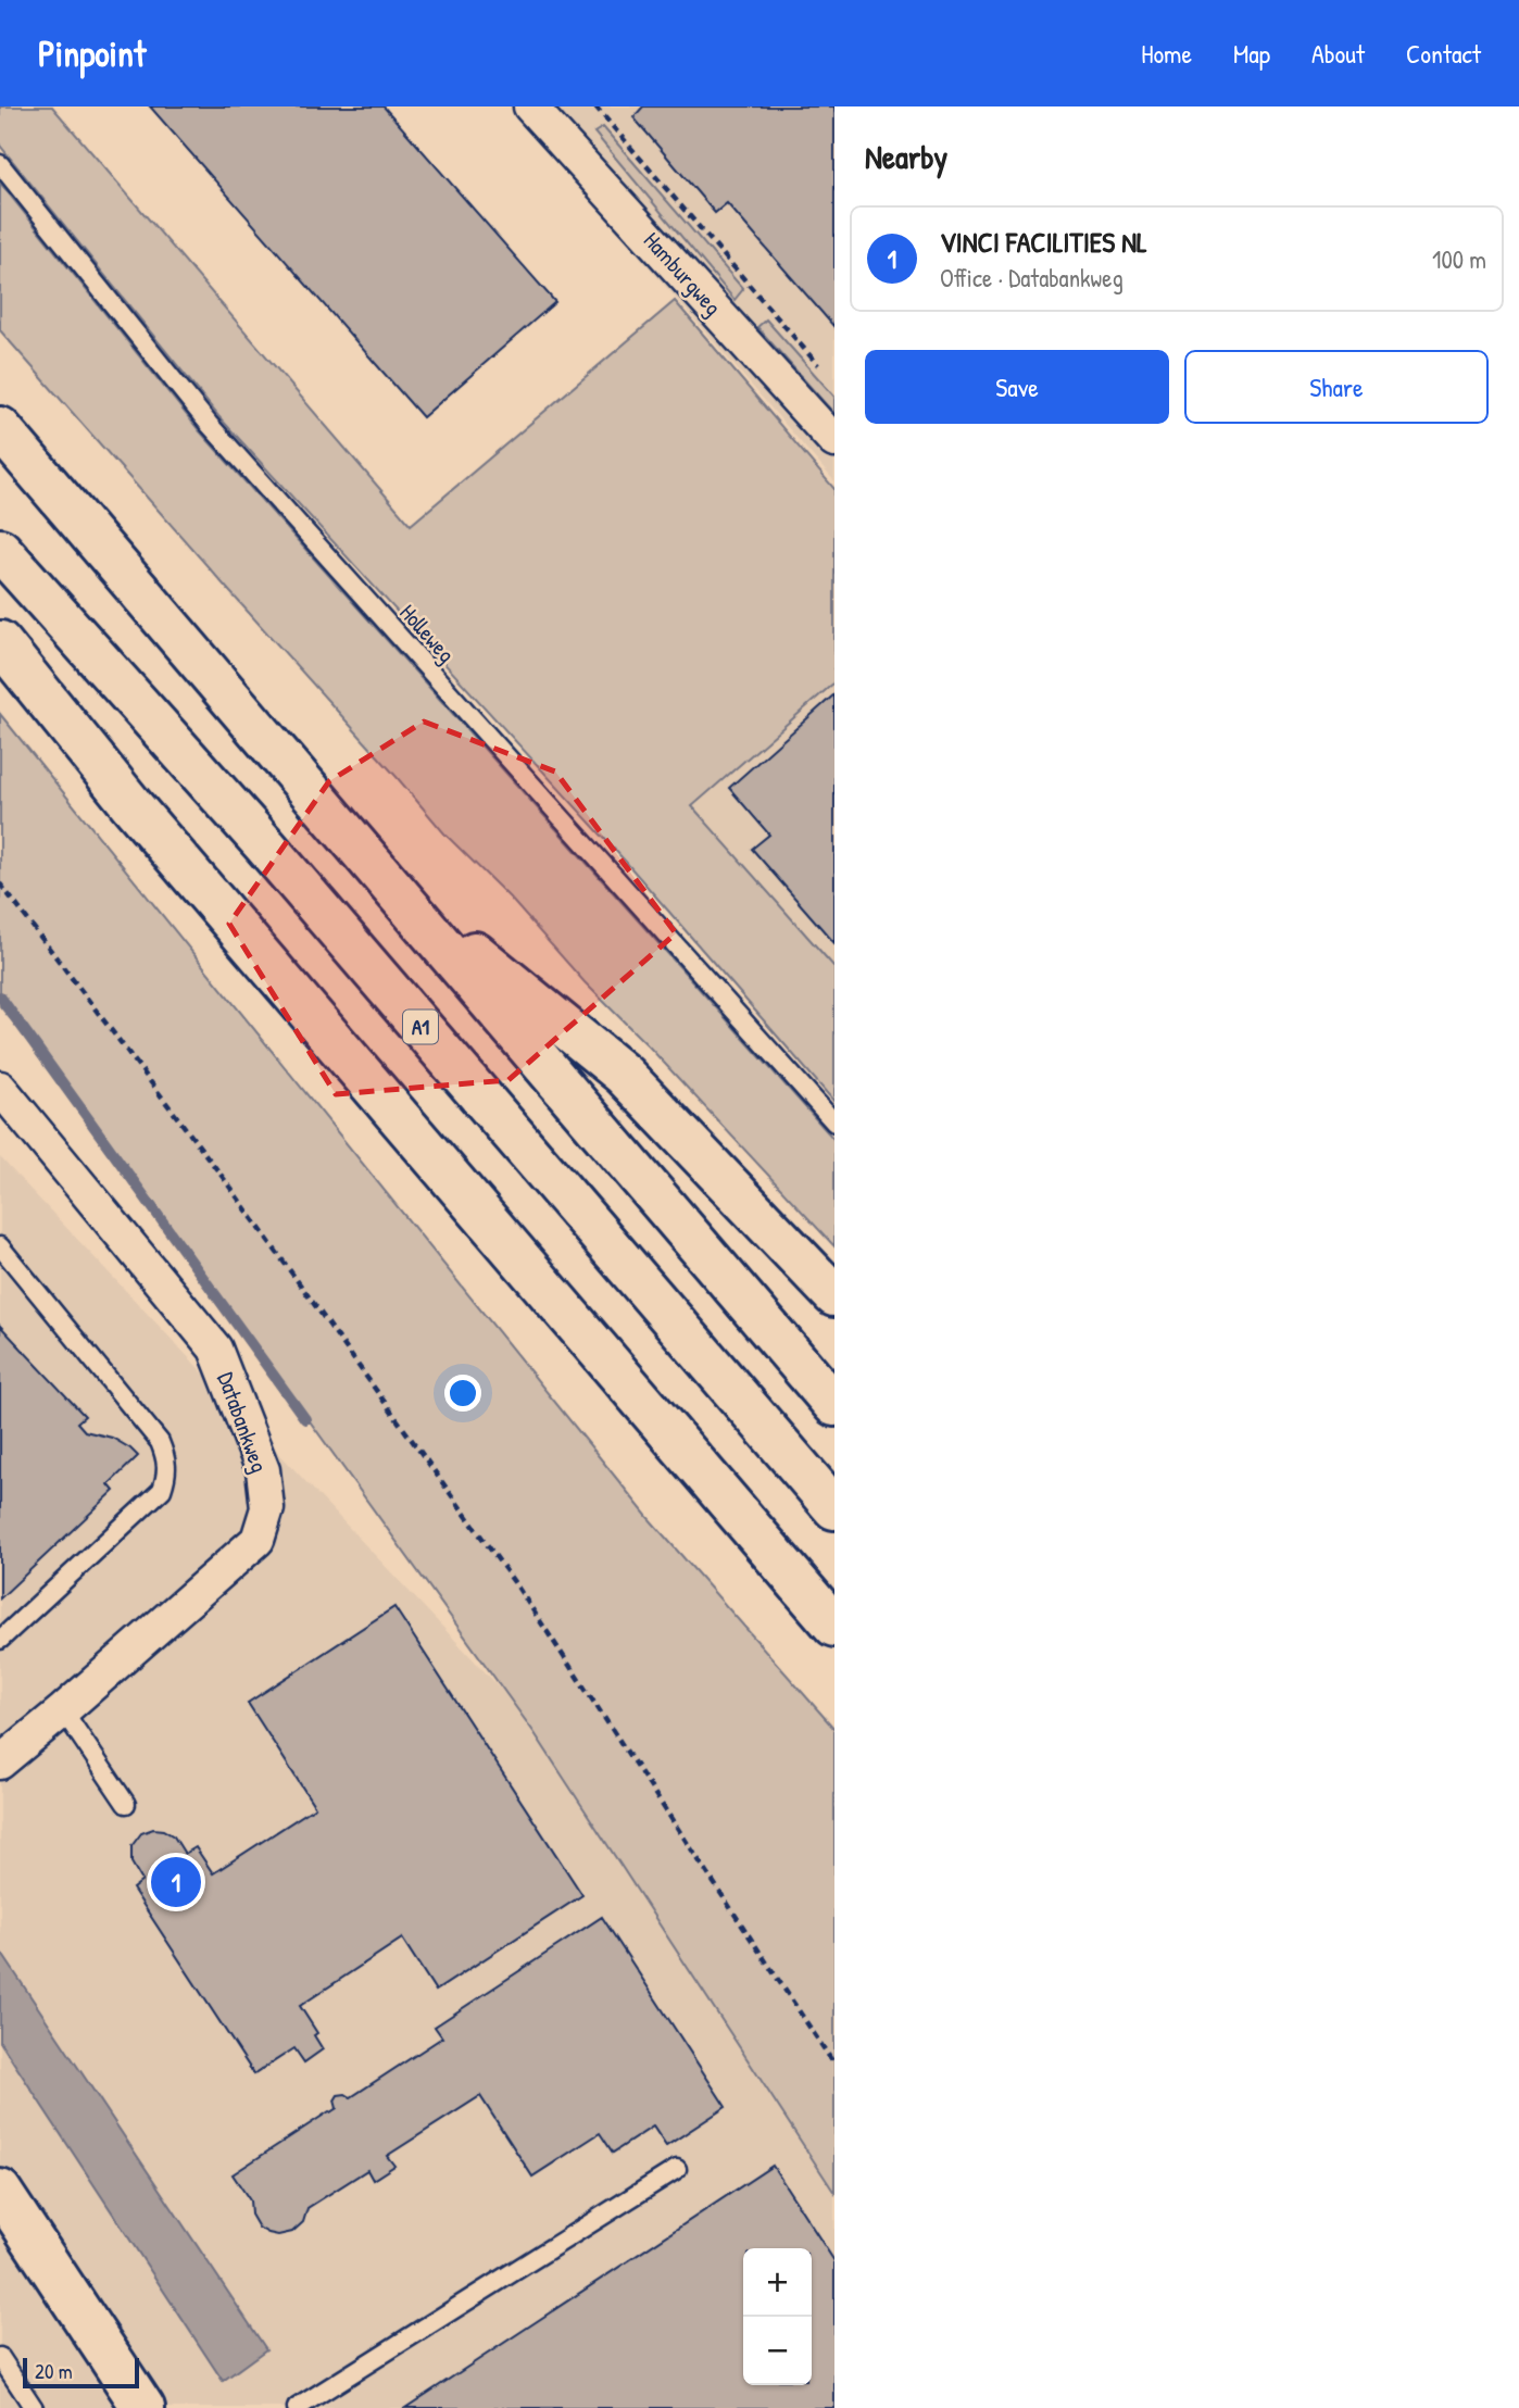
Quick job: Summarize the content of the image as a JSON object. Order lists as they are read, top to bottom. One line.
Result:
{"streets":{"main road":["A1"],"street":["Hamburgweg","Databankweg"],"lane":["Holleweg"]},"scale_bar":"20 m","page":{"header":"Pinpoint","nav":["Home","Map","About","Contact"],"heading":"Nearby","list":[{"mark":"1","name":"VINCI FACILITIES NL","note":"Office · Databankweg","value":"100 m"}],"buttons":["Save","Share"],"pins":"1","map_buttons":["+","−"],"scale":"20 m"}}
